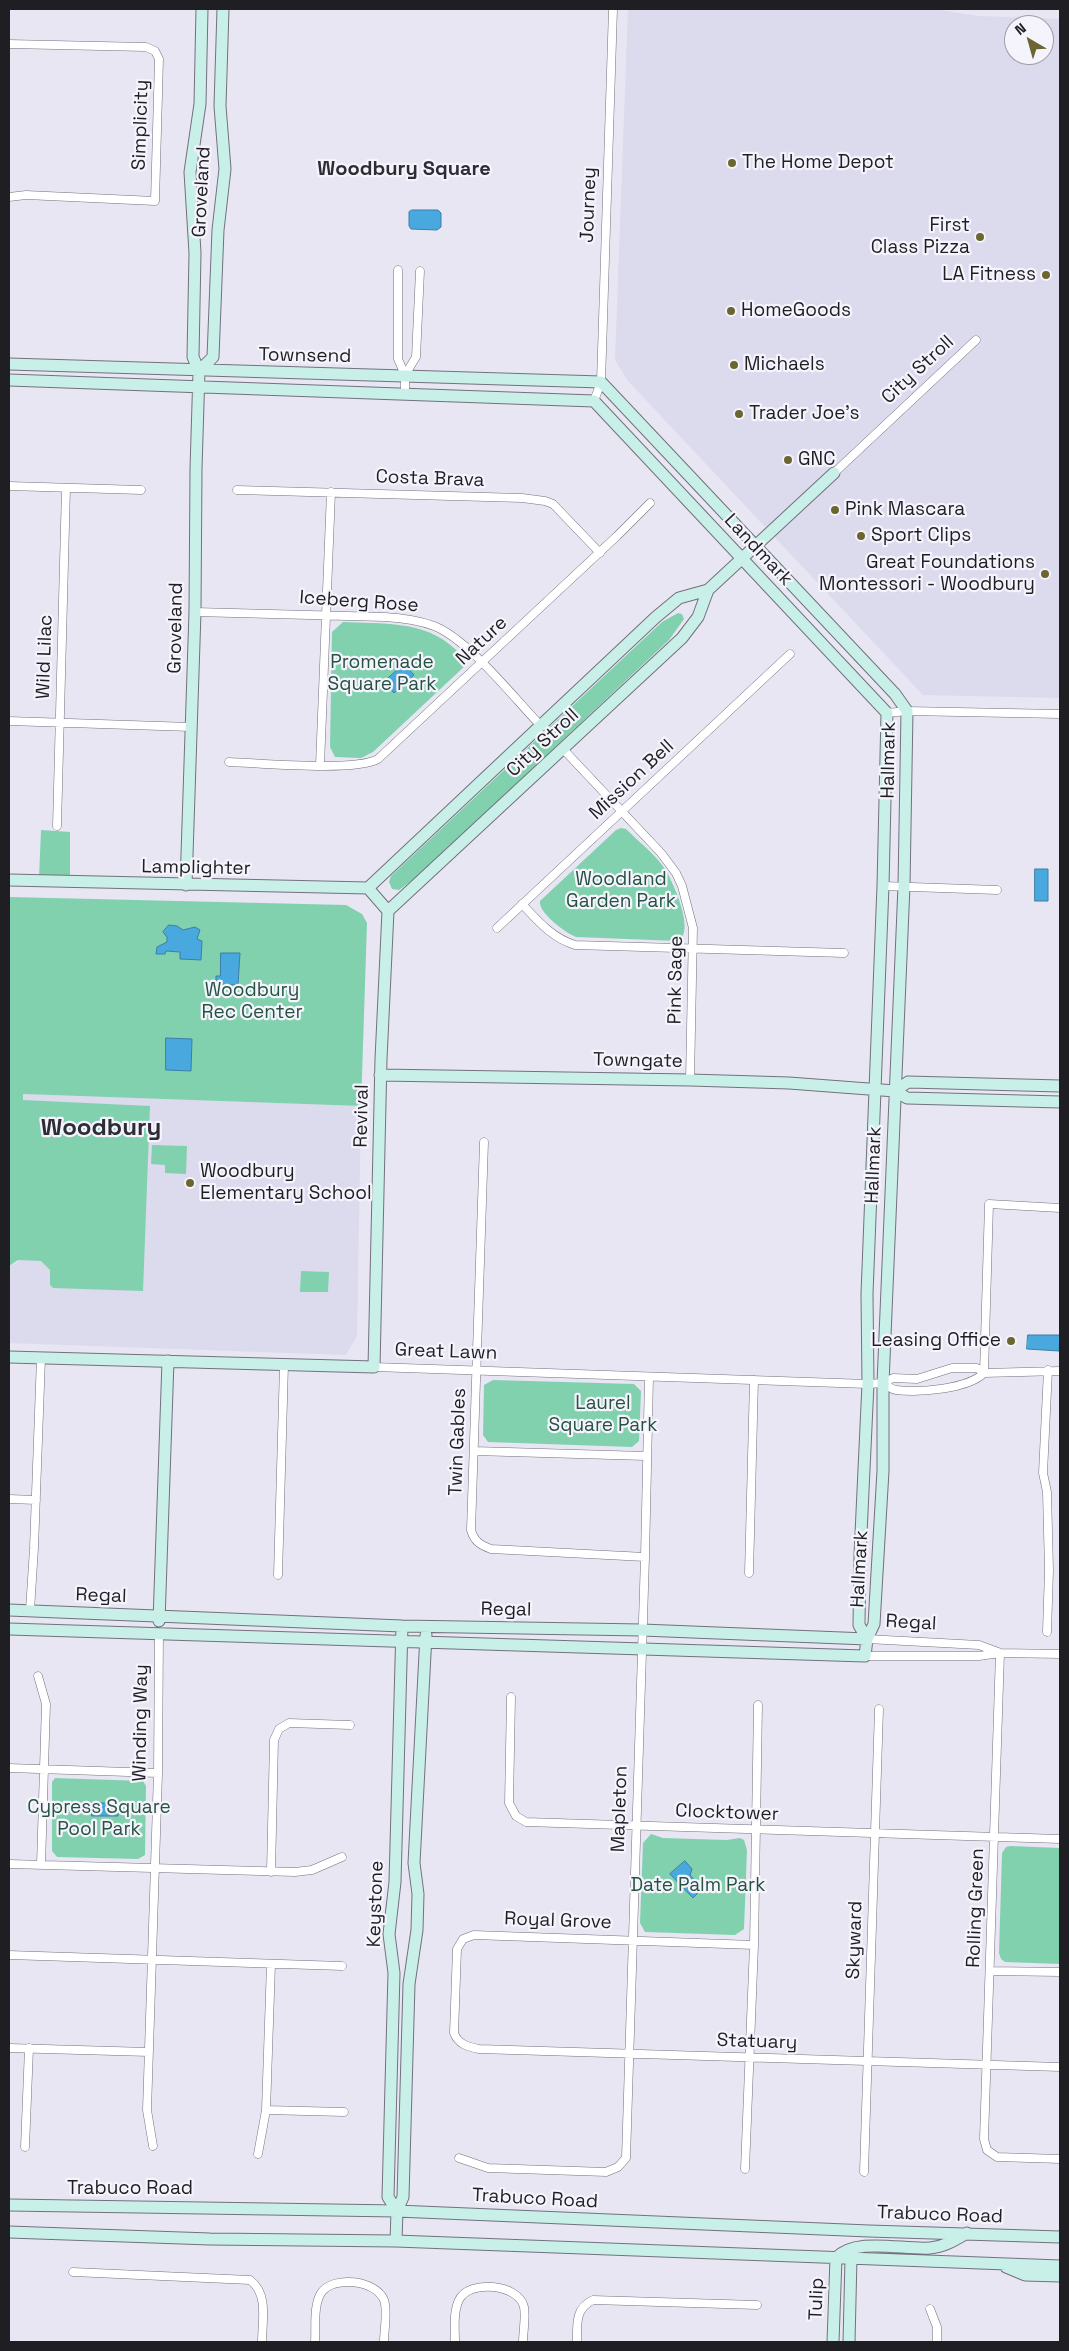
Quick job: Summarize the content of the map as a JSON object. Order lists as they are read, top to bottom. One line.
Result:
{"streets":{"street":["Simplicity","Groveland","Journey","Townsend","City Stroll","Costa Brava","Landmark","Iceberg Rose","Nature","Wild Lilac","Hallmark","Mission Bell","Lamplighter","Pink Sage","Towngate","Revival","Great Lawn","Twin Gables","Regal","Winding Way","Mapleton","Clocktower","Keystone","Rolling Green","Royal Grove","Skyward","Statuary","Trabuco Road","Tulip"]},"crossings":[["Groveland","Townsend"],["Groveland","Iceberg Rose"],["Groveland","Lamplighter"],["Journey","Townsend"],["Journey","Landmark"],["Townsend","Landmark"],["City Stroll","Landmark"],["City Stroll","Iceberg Rose"],["City Stroll","Lamplighter"],["City Stroll","Pink Sage"],["City Stroll","Revival"],["Costa Brava","Nature"],["Landmark","Hallmark"],["Iceberg Rose","Nature"],["Hallmark","Towngate"],["Hallmark","Great Lawn"],["Hallmark","Regal"],["Mission Bell","Pink Sage"],["Pink Sage","Towngate"],["Towngate","Revival"],["Revival","Great Lawn"],["Great Lawn","Twin Gables"],["Great Lawn","Winding Way"],["Great Lawn","Mapleton"],["Twin Gables","Mapleton"],["Regal","Winding Way"],["Regal","Mapleton"],["Regal","Keystone"],["Regal","Rolling Green"],["Mapleton","Clocktower"],["Mapleton","Royal Grove"],["Mapleton","Statuary"],["Clocktower","Rolling Green"],["Clocktower","Skyward"],["Keystone","Trabuco Road"],["Rolling Green","Statuary"],["Royal Grove","Statuary"],["Skyward","Statuary"]],"districts":["Woodbury Square","Woodbury"],"parks":["Promenade Square Park","Woodland Garden Park","Woodbury Rec Center","Laurel Square Park","Cypress Square Pool Park","Date Palm Park"],"places":["The Home Depot","First Class Pizza","LA Fitness","HomeGoods","Michaels","Trader Joe's","GNC","Pink Mascara","Sport Clips","Great Foundations Montessori - Woodbury","Woodbury Elementary School","Leasing Office"],"north":"top left"}
